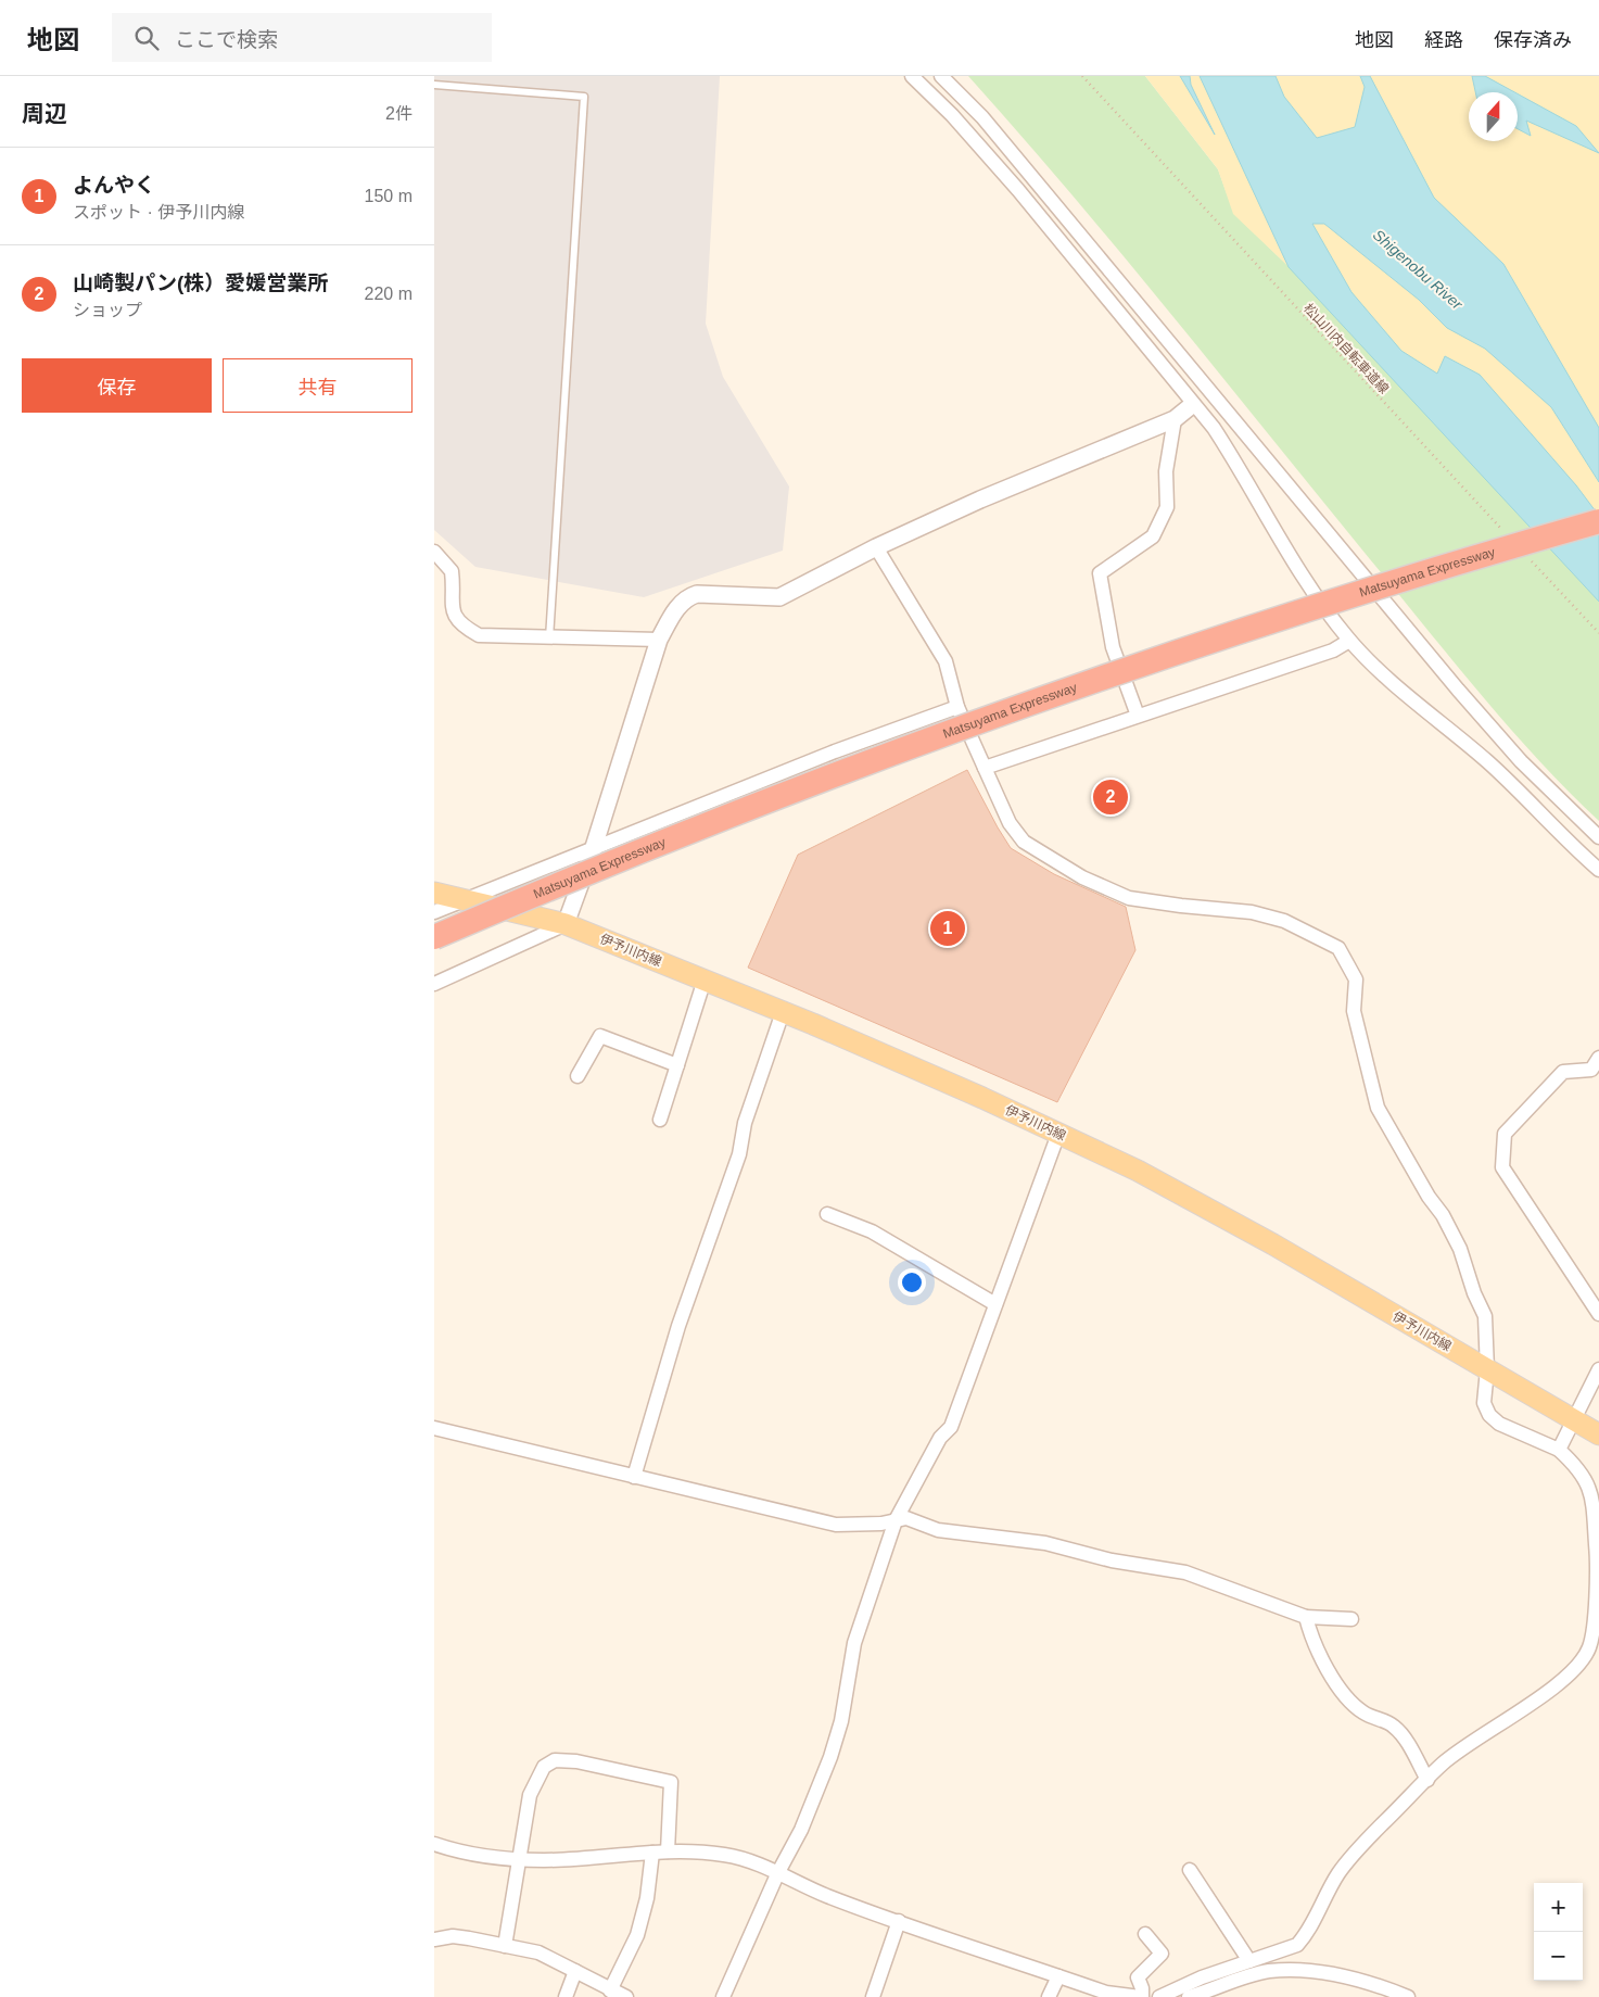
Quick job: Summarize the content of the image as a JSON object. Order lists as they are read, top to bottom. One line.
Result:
{"streets":{"highway":["Matsuyama Expressway"],"main road":["伊予川内線"],"path":["松山川内自転車道線"]},"water":["Shigenobu River"],"north":"top","page":{"header":"地図","search":"ここで検索","nav":["地図","経路","保存済み"],"heading":["周辺","2件"],"list":[{"mark":"1","name":"よんやく","note":"スポット · 伊予川内線","value":"150 m"},{"mark":"2","name":"山崎製パン(株）愛媛営業所","note":"ショップ","value":"220 m"}],"buttons":["保存","共有"],"pins":["2","1"],"map_buttons":["+","−"]}}
